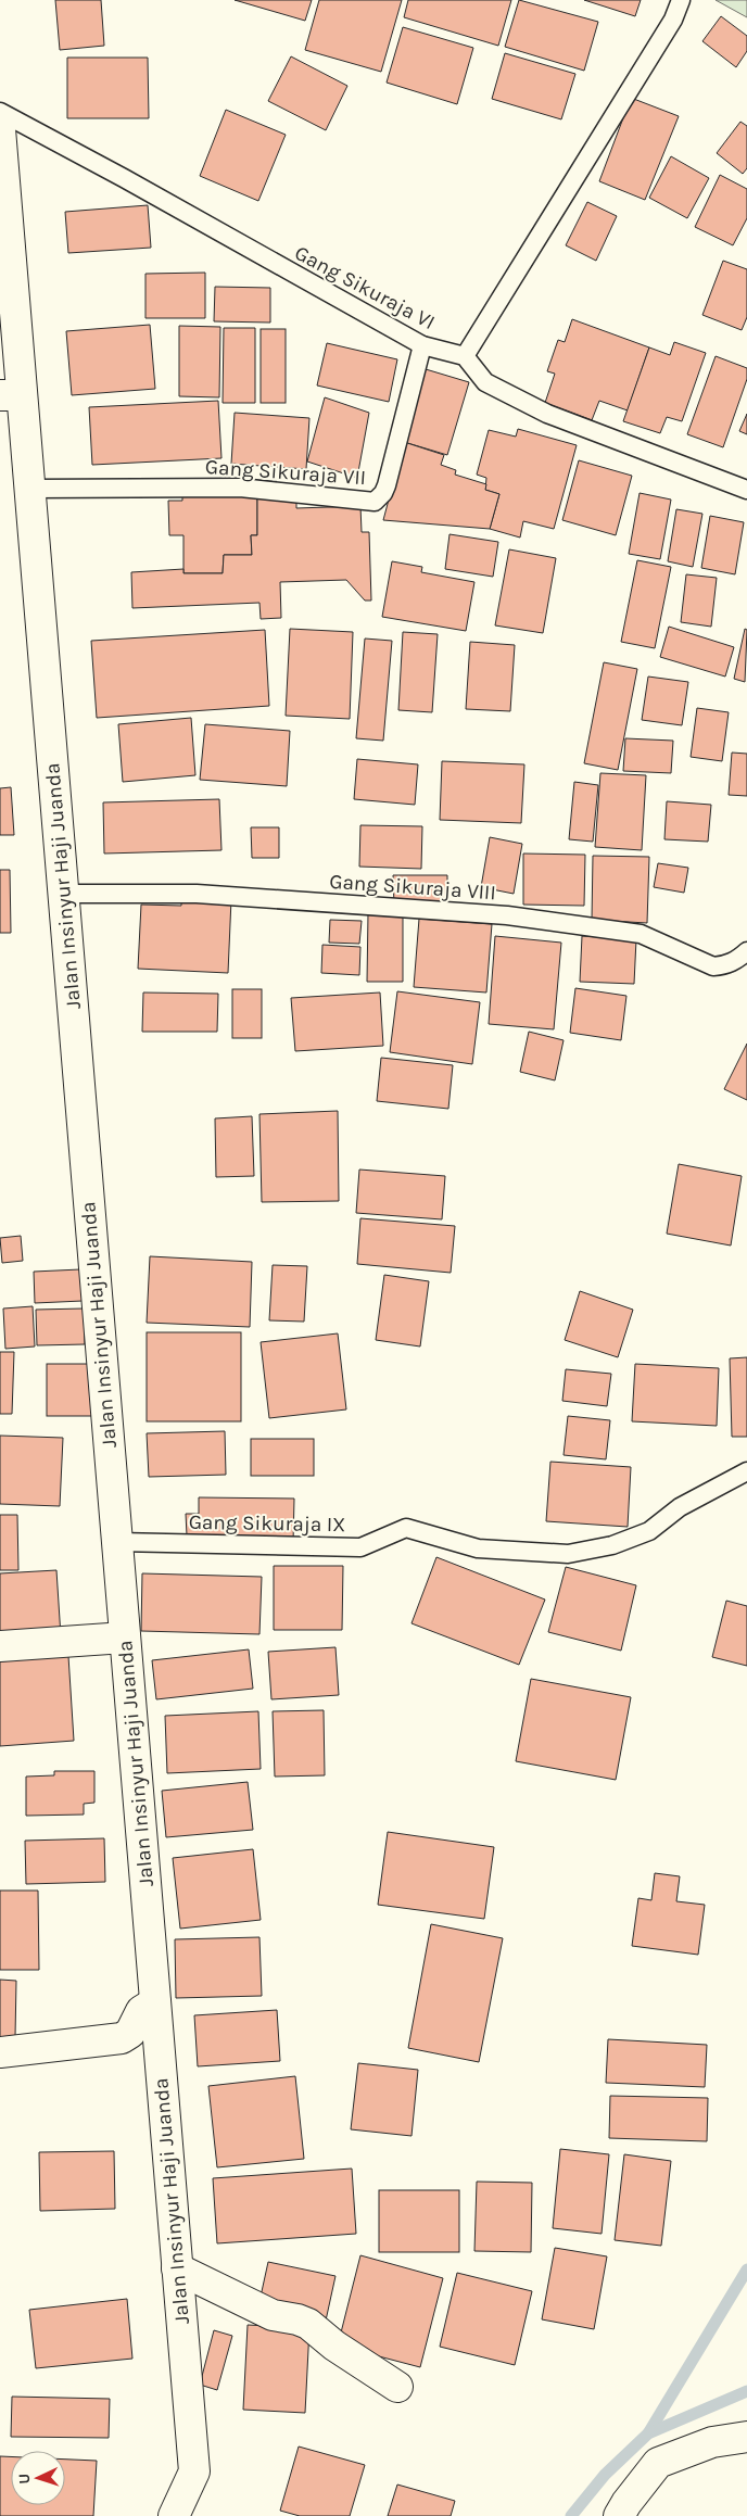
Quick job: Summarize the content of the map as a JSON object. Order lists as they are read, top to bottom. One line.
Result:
{"streets":{"main road":["Jalan Insinyur Haji Juanda"],"lane":["Gang Sikuraja VI","Gang Sikuraja VII","Gang Sikuraja VIII","Gang Sikuraja IX"]},"crossings":[["Gang Sikuraja VI","Gang Sikuraja VII"],["Gang Sikuraja VII","Jalan Insinyur Haji Juanda"],["Jalan Insinyur Haji Juanda","Gang Sikuraja VIII"],["Jalan Insinyur Haji Juanda","Gang Sikuraja IX"]],"north":"left"}
